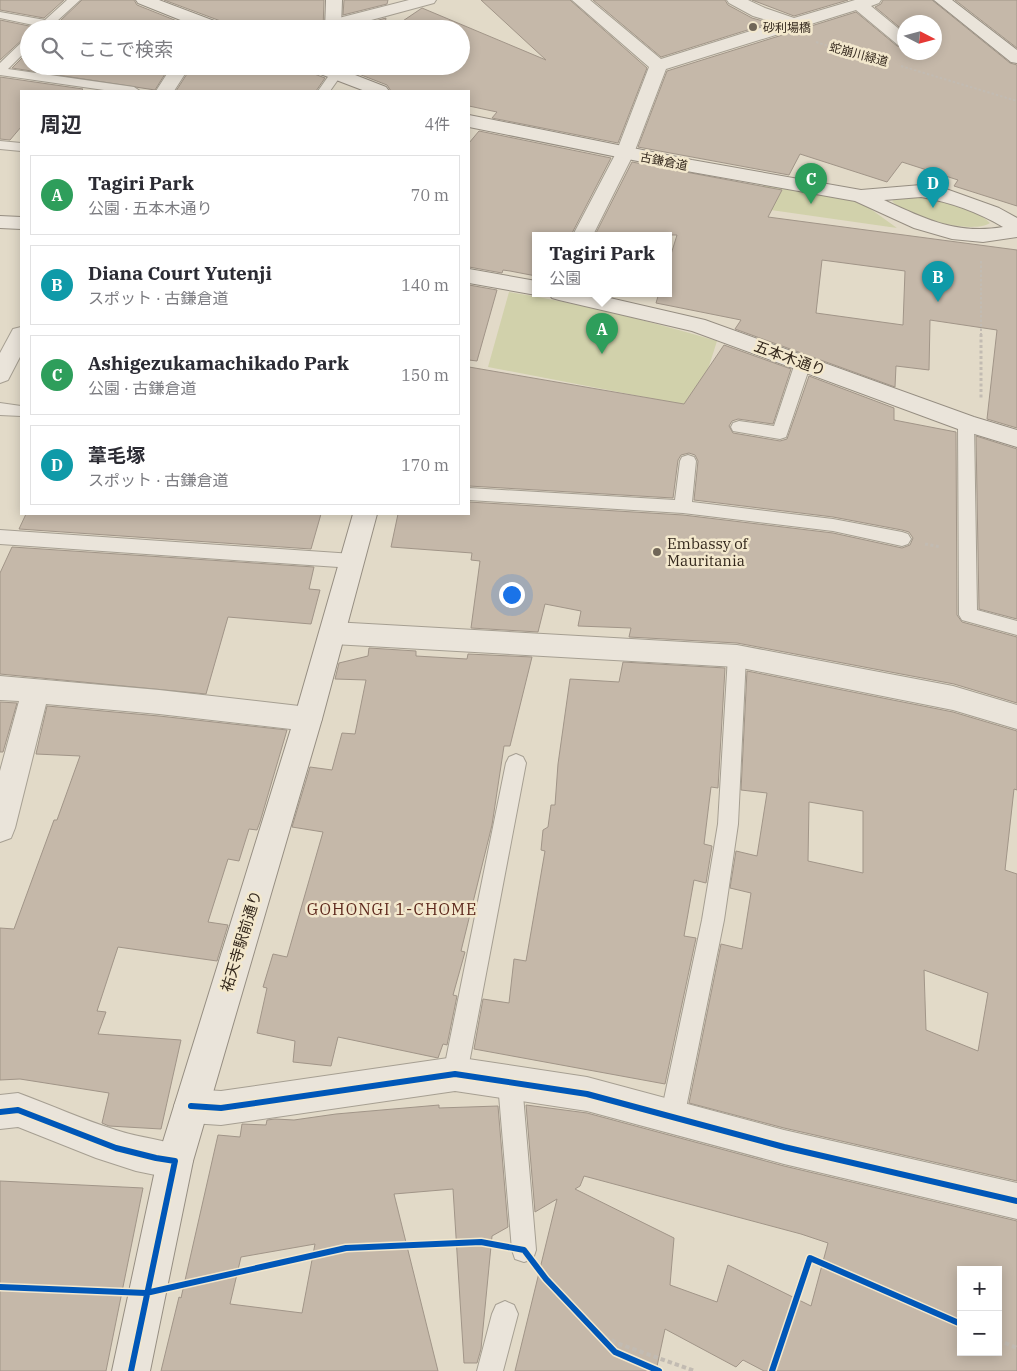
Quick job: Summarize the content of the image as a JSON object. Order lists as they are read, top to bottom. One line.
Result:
{"streets":{"street":["古鎌倉道","五本木通り","祐天寺駅前通り"],"path":["蛇崩川緑道"]},"districts":["GOHONGI 1-CHOME"],"places":["砂利場橋","Embassy of Mauritania"],"north":"right","page":{"search":"ここで検索","heading":["周辺","4件"],"list":[{"mark":"A","name":"Tagiri Park","note":"公園 · 五本木通り","value":"70 m"},{"mark":"B","name":"Diana Court Yutenji","note":"スポット · 古鎌倉道","value":"140 m"},{"mark":"C","name":"Ashigezukamachikado Park","note":"公園 · 古鎌倉道","value":"150 m"},{"mark":"D","name":"葦毛塚","note":"スポット · 古鎌倉道","value":"170 m"}],"pins":["C","D","B","A"],"popup":["Tagiri Park","公園"],"map_buttons":["+","−"]}}
